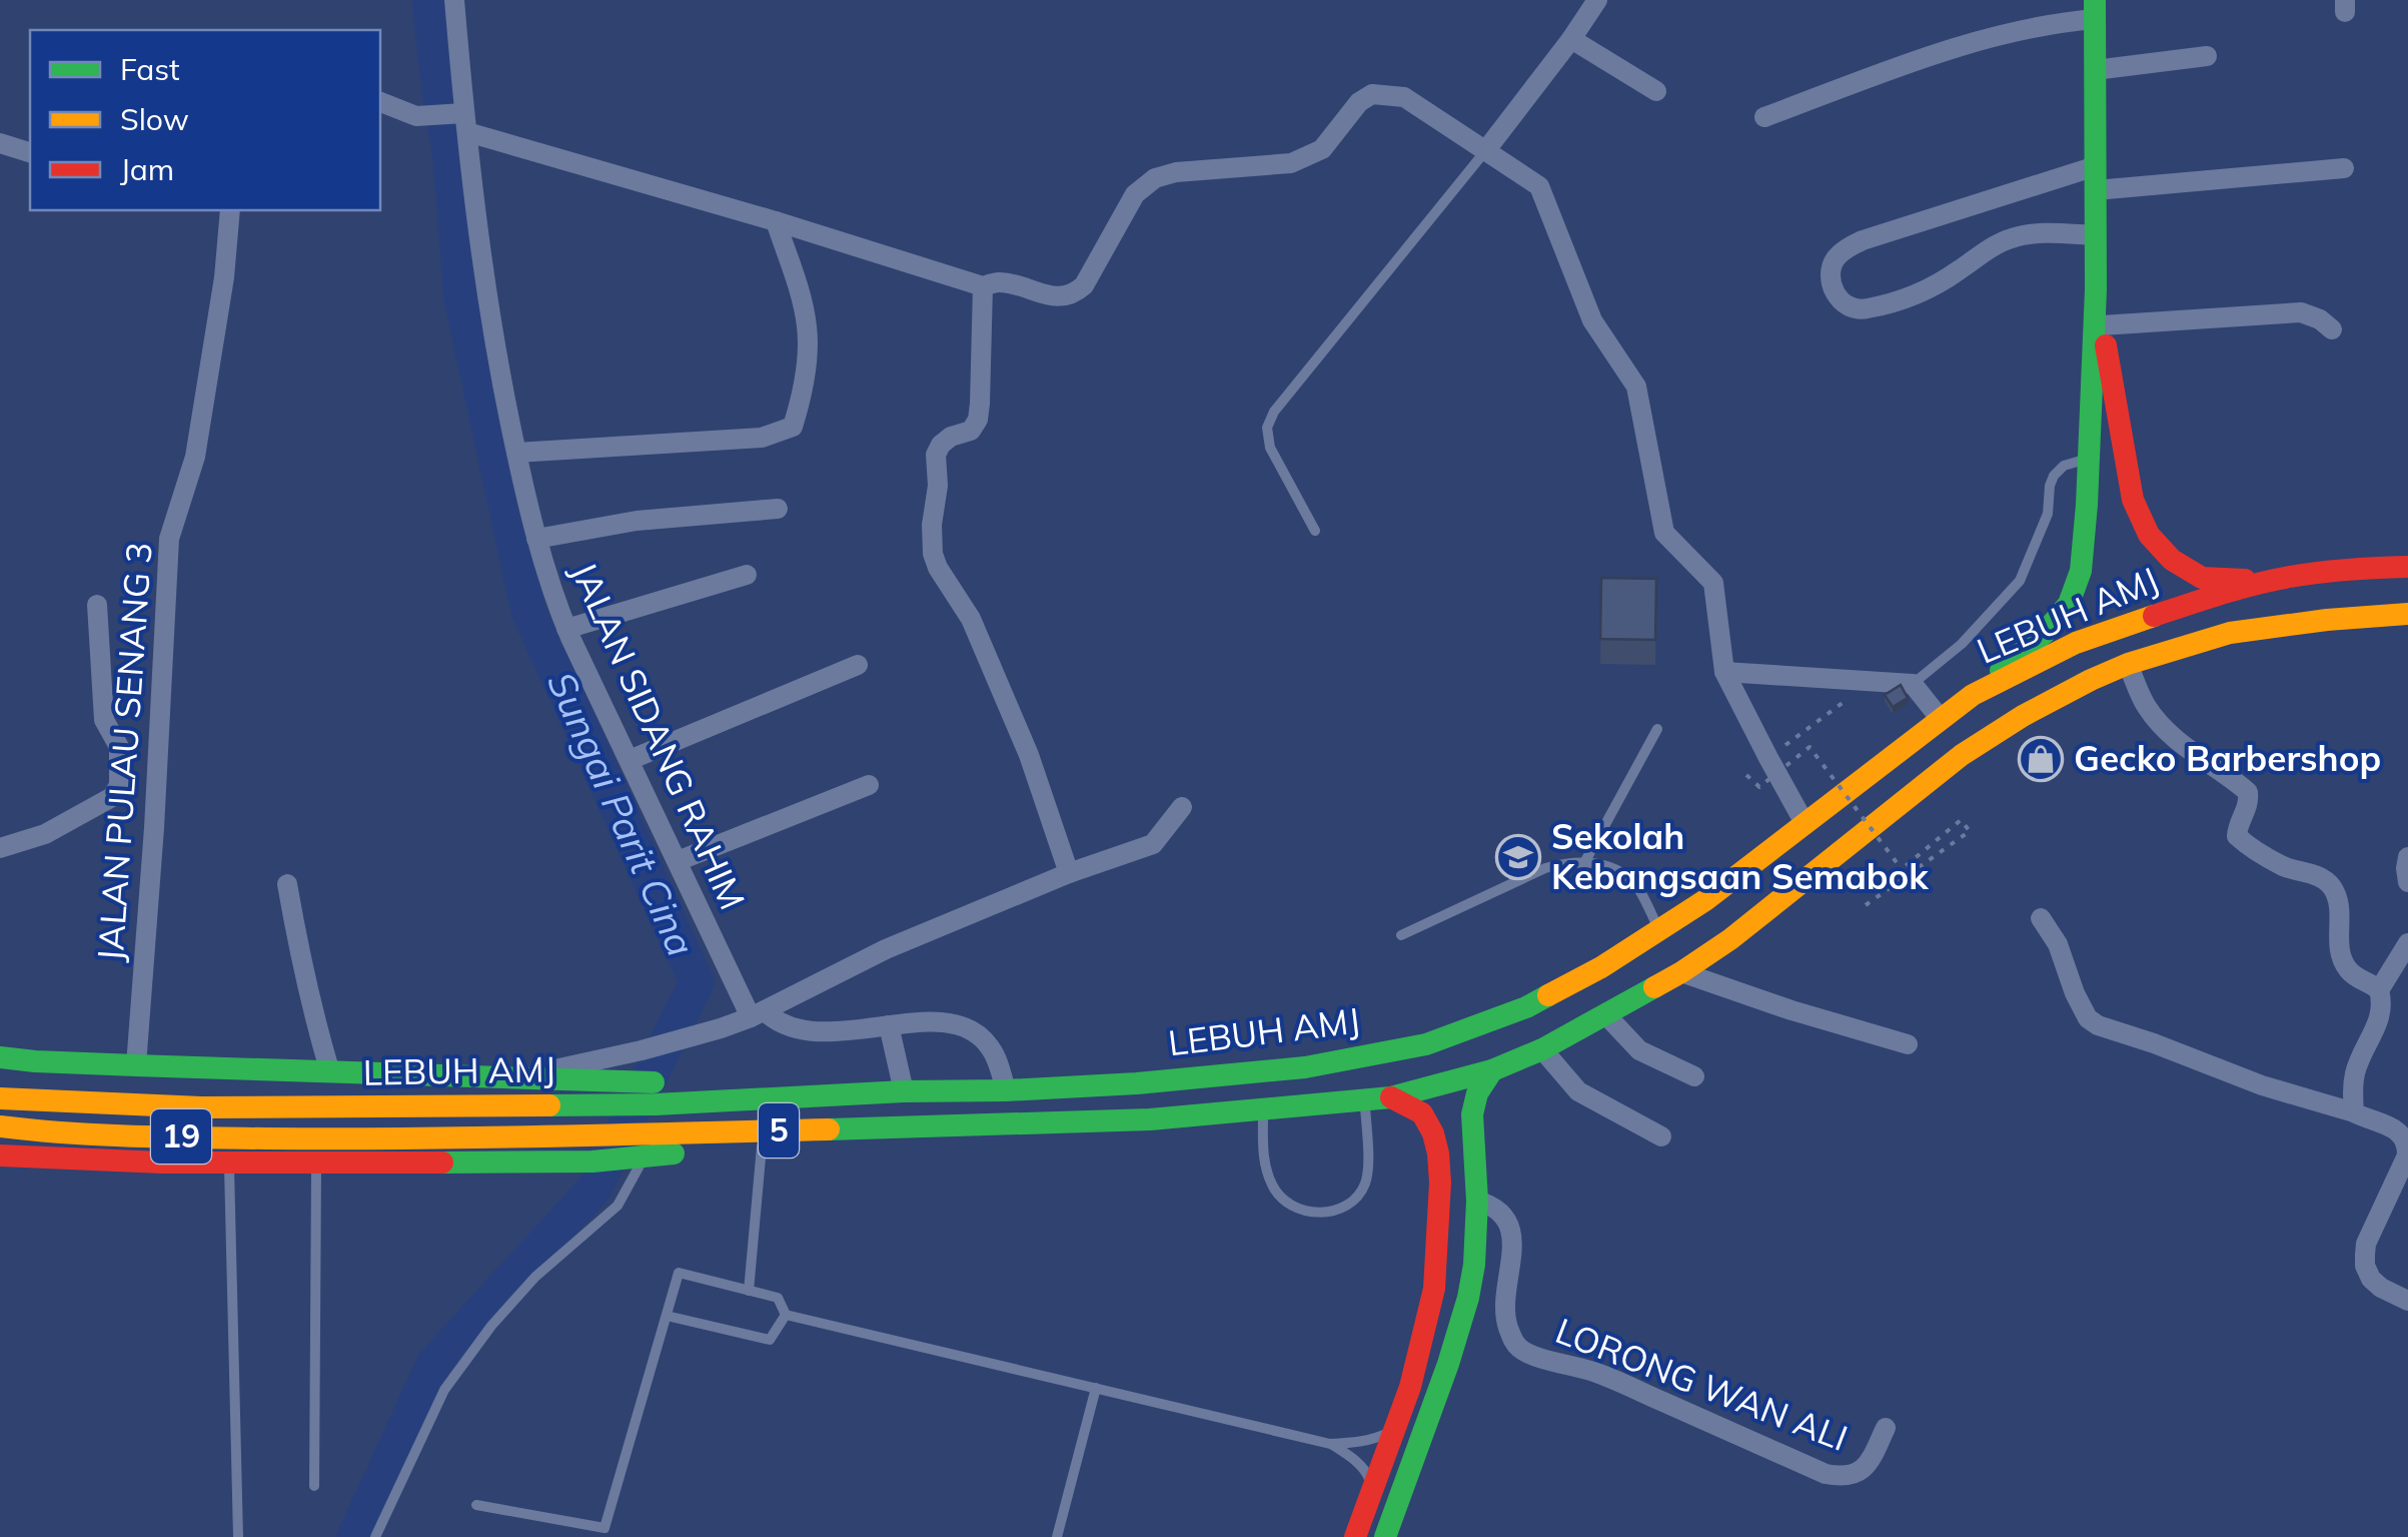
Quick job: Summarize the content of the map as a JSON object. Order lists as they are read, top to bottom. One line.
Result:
{"streets":{"main road":["LEBUH AMJ","5","19"],"street":["JALAN SIDANG RAHIM","JALAN PULAU SENANG 3","LORONG WAN ALI"]},"water":["Sungai Parit Cina"],"places":{"shop":["Gecko Barbershop"],"school or university":["Sekolah Kebangsaan Semabok"]},"legend":["Fast","Slow","Jam"]}
